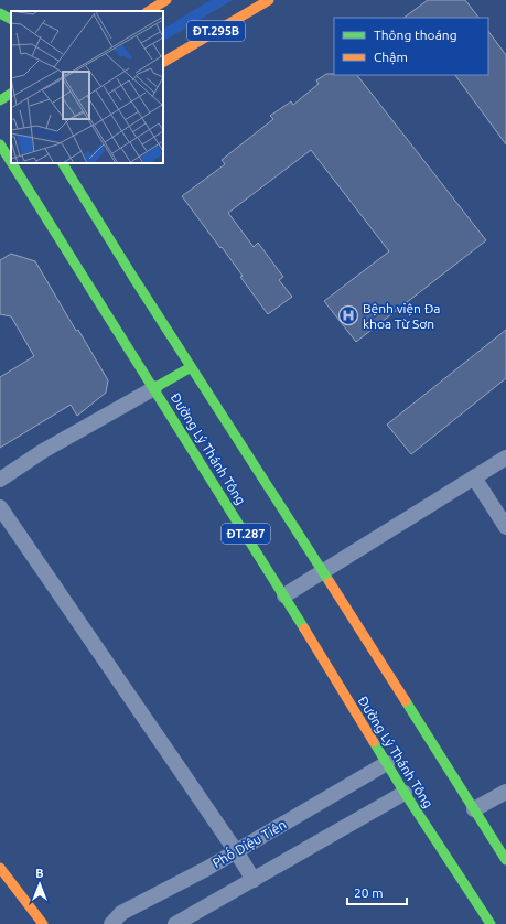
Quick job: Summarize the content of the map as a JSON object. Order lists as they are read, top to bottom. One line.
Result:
{"streets":{"main road":["ĐT.295B","Đường Lý Thánh Tông","ĐT.287"],"street":["Phố Diệu Tiên"]},"crossings":[["Đường Lý Thánh Tông","Phố Diệu Tiên"]],"places":{"hospital":["Bệnh viện Đa khoa Từ Sơn"]},"legend":["Thông thoáng","Chậm"],"scale_bar":"20 m","north":"top"}
